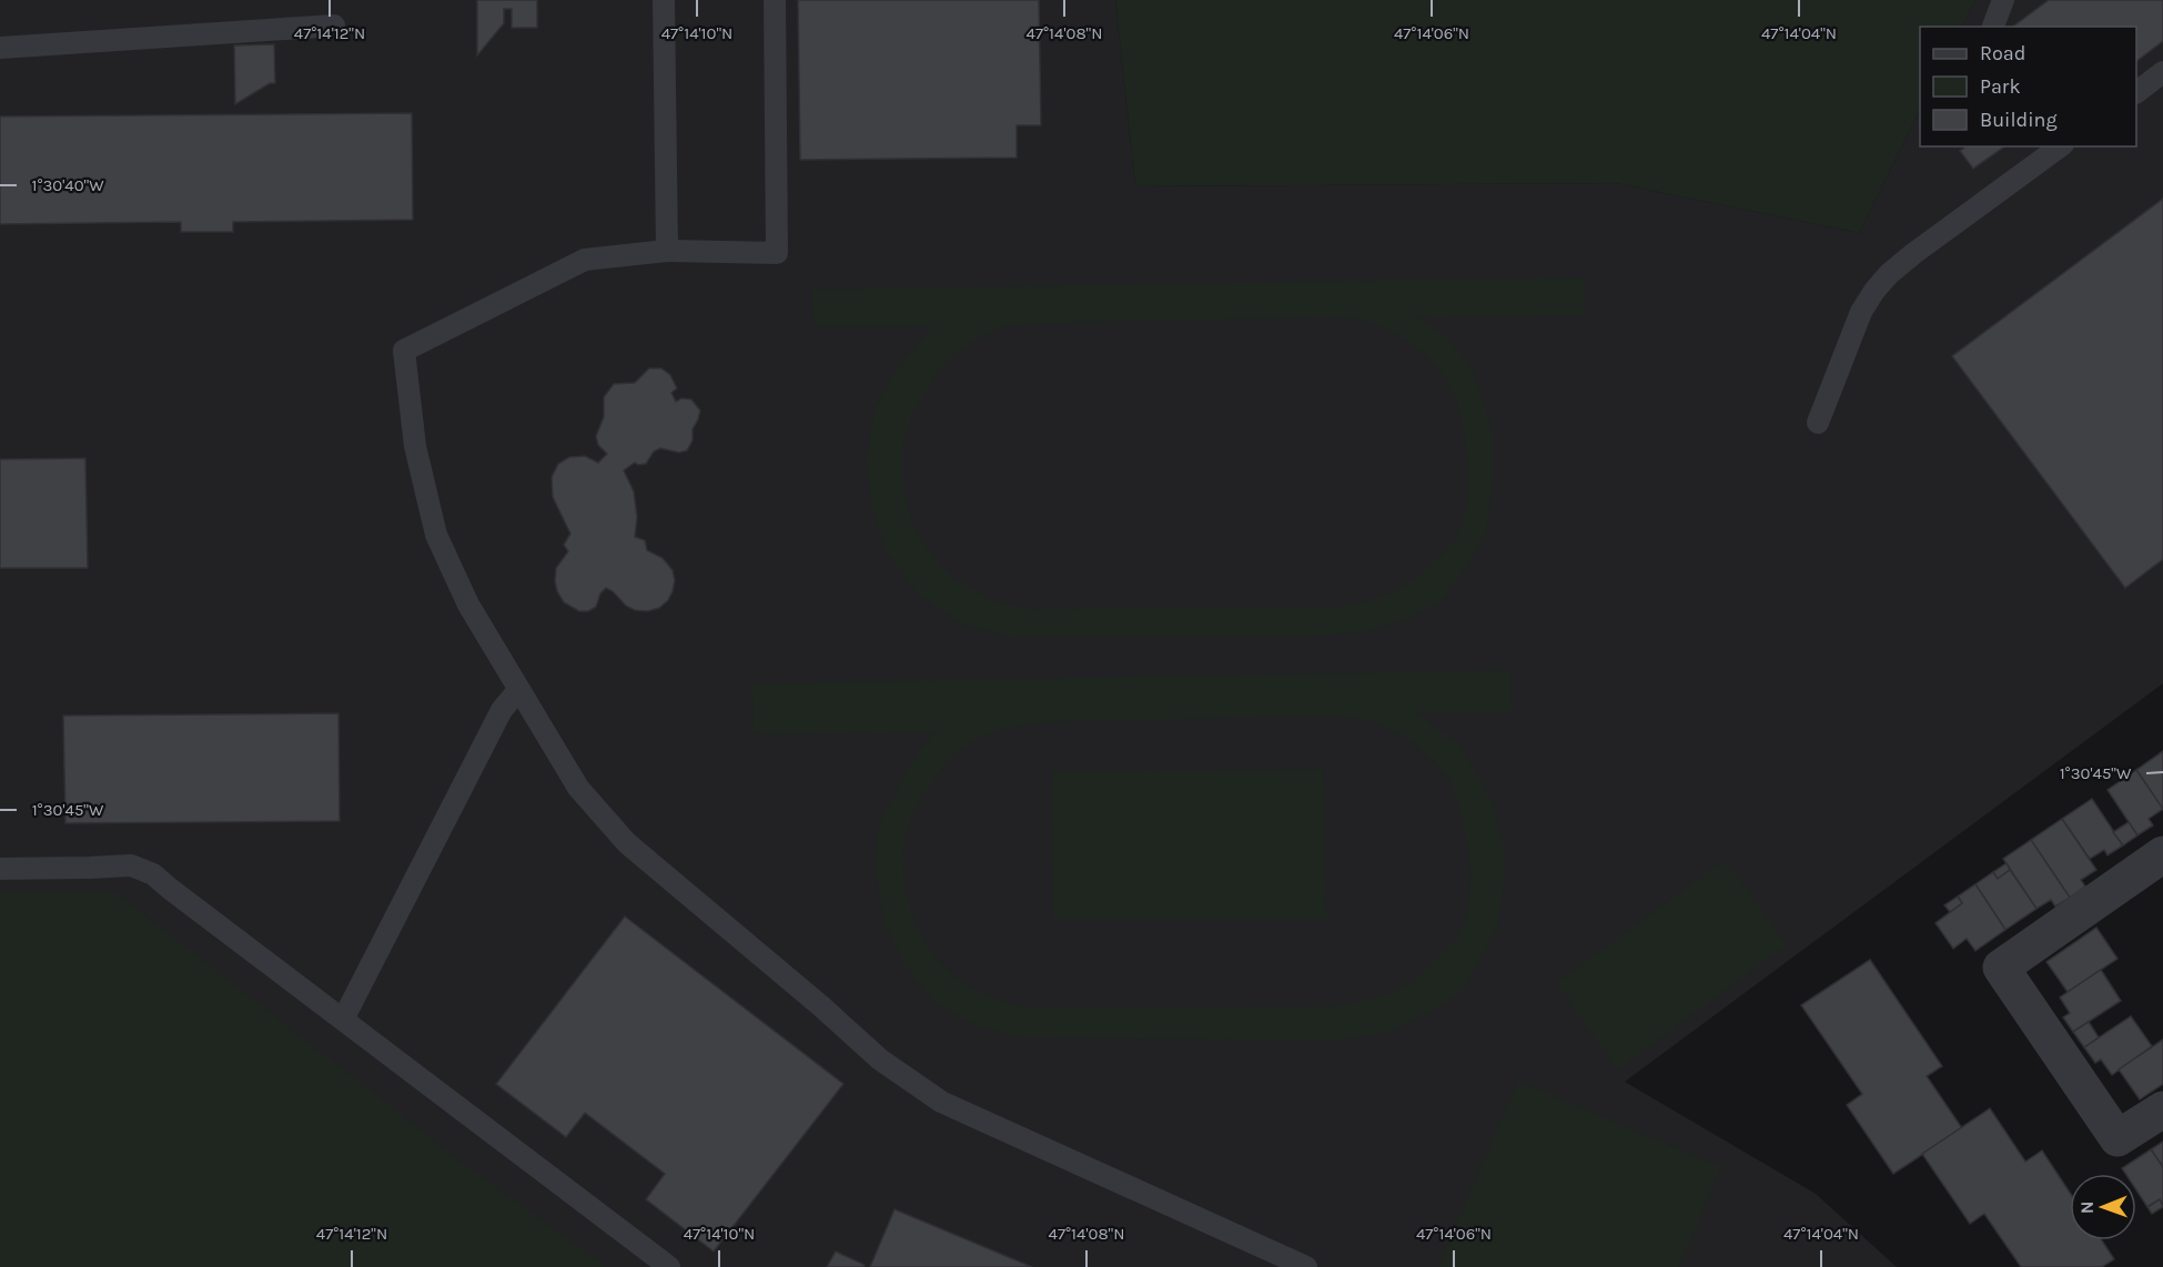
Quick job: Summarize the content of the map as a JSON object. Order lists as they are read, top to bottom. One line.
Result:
{"legend":["Road","Park","Building"],"north":"left","coordinates":["47°14'12\"N","47°14'10\"N","47°14'08\"N","47°14'06\"N","47°14'04\"N","1°30'40\"W","1°30'45\"W"]}
